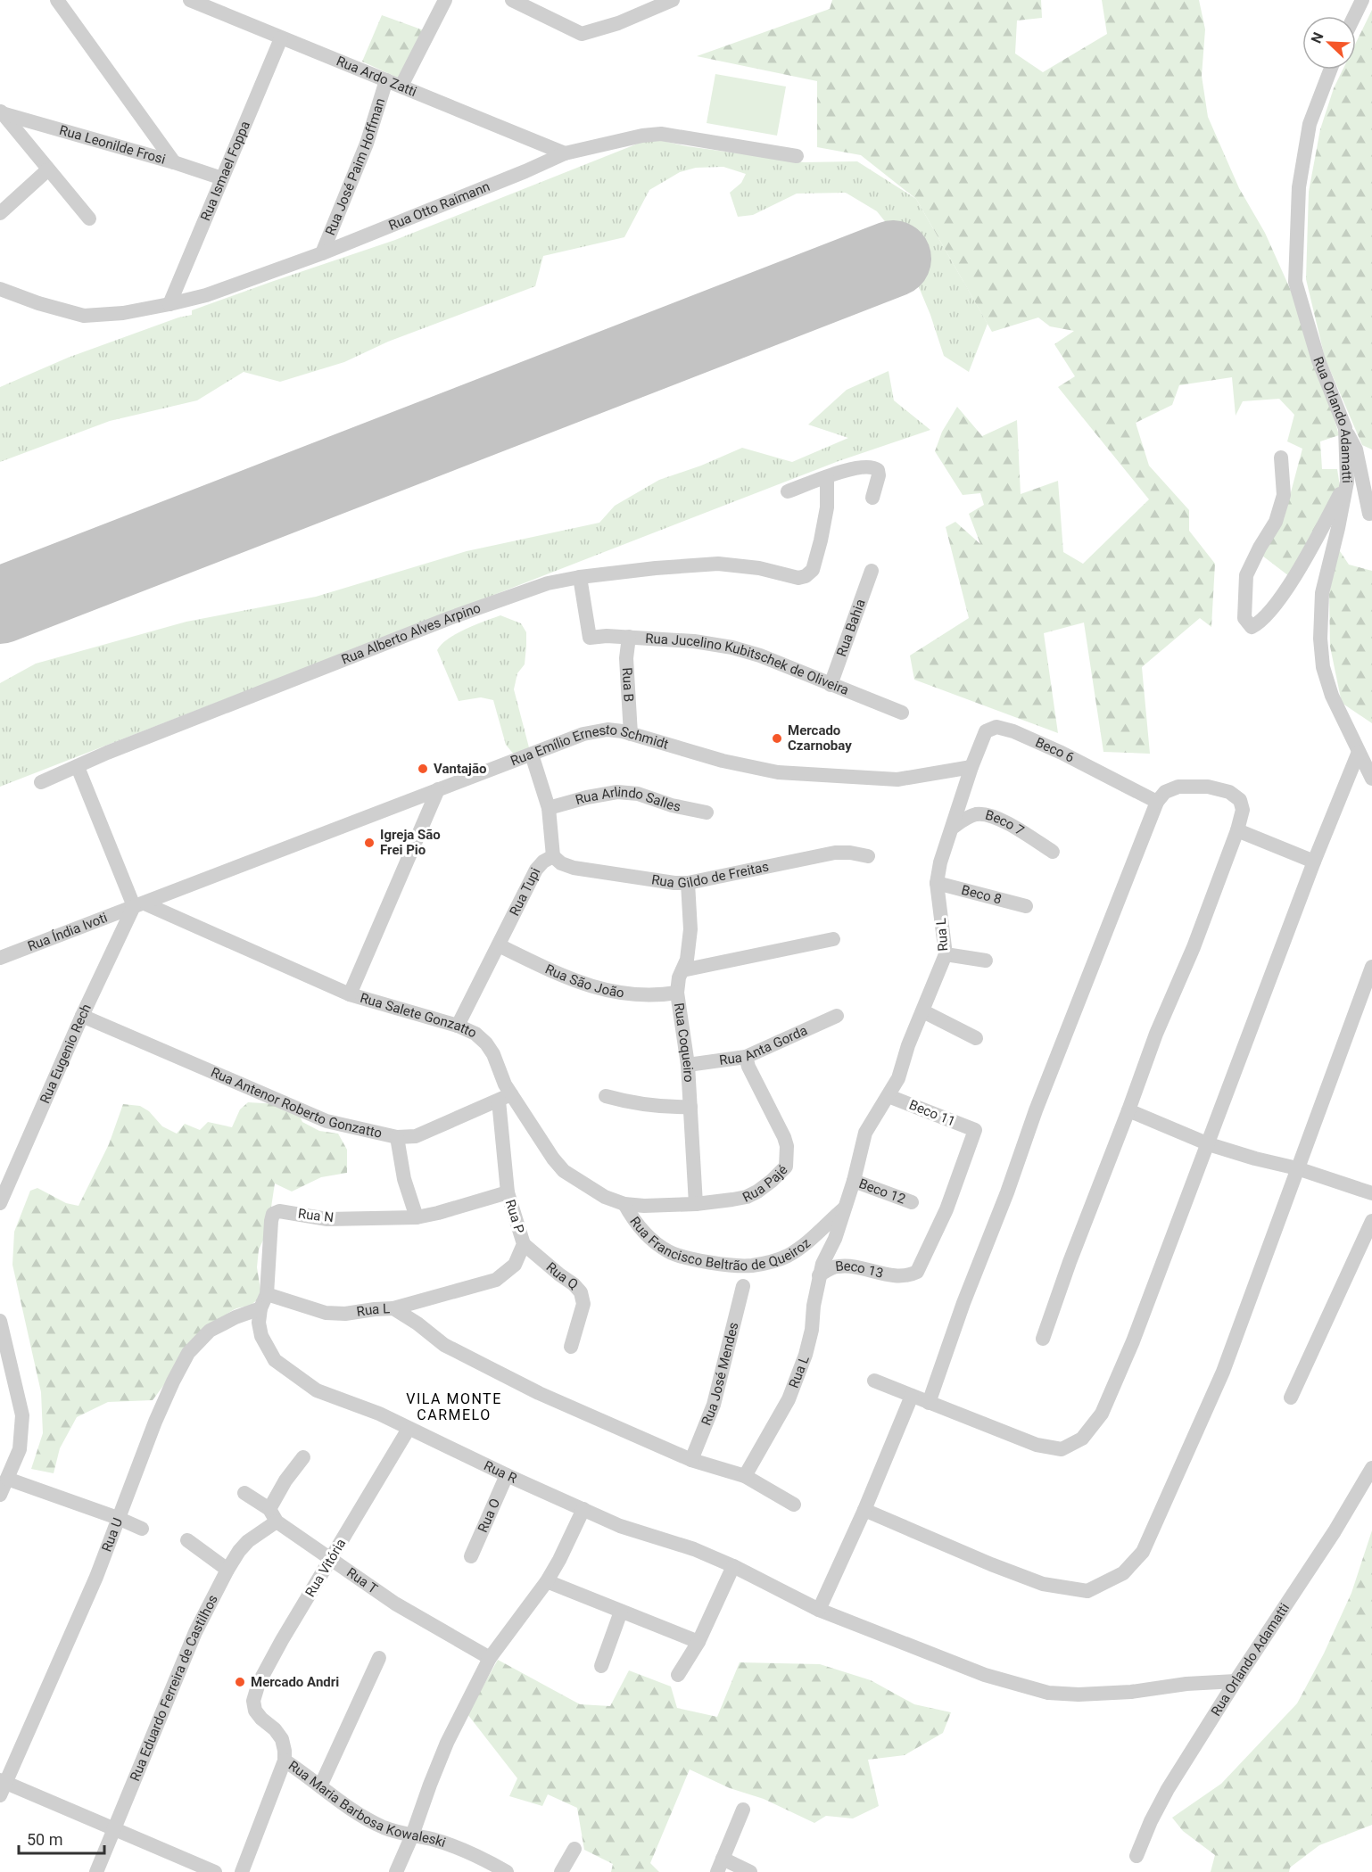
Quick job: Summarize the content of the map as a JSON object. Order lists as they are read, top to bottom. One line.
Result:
{"streets":{"street":["Rua Ardo Zatti","Rua Leonilde Frosi","Rua José Paim Hoffman","Rua Ismael Foppa","Rua Otto Raimann","Rua Orlando Adamatti","Rua Bahia","Rua Alberto Alves Arpino","Rua Jucelino Kubitschek de Oliveira","Rua B","Beco 6","Rua Emílio Ernesto Schmidt","Rua Arlindo Salles","Beco 7","Rua Gildo de Freitas","Rua Tupi","Beco 8","Rua Índia Ivoti","Rua L","Rua São João","Rua Salete Gonzatto","Rua Coqueiro","Rua Anta Gorda","Rua Eugenio Rech","Rua Antenor Roberto Gonzatto","Beco 11","Rua Pajé","Beco 12","Rua N","Rua P","Rua Francisco Beltrão de Queiroz","Beco 13","Rua Q","Rua José Mendes","Rua R","Rua O","Rua U","Rua Vitória","Rua T","Rua Eduardo Ferreira de Castilhos","Rua Maria Barbosa Kowaleski"]},"crossings":[["Rua Ardo Zatti","Rua José Paim Hoffman"],["Rua Ardo Zatti","Rua Ismael Foppa"],["Rua Ardo Zatti","Rua Otto Raimann"],["Rua Leonilde Frosi","Rua Ismael Foppa"],["Rua José Paim Hoffman","Rua Otto Raimann"],["Rua Ismael Foppa","Rua Otto Raimann"],["Rua Orlando Adamatti","Rua R"],["Rua Bahia","Rua Jucelino Kubitschek de Oliveira"],["Rua Alberto Alves Arpino","Rua Jucelino Kubitschek de Oliveira"],["Rua Jucelino Kubitschek de Oliveira","Rua B"],["Rua B","Rua Emílio Ernesto Schmidt"],["Beco 6","Rua Emílio Ernesto Schmidt"],["Beco 6","Rua L"],["Rua Emílio Ernesto Schmidt","Rua Tupi"],["Rua Emílio Ernesto Schmidt","Rua Índia Ivoti"],["Rua Emílio Ernesto Schmidt","Rua L"],["Rua Emílio Ernesto Schmidt","Rua Salete Gonzatto"],["Rua Emílio Ernesto Schmidt","Rua Eugenio Rech"],["Rua Arlindo Salles","Rua Tupi"],["Beco 7","Rua L"],["Rua Gildo de Freitas","Rua Tupi"],["Rua Gildo de Freitas","Rua Coqueiro"],["Rua Tupi","Rua São João"],["Rua Tupi","Rua Salete Gonzatto"],["Beco 8","Rua L"],["Rua Índia Ivoti","Rua Salete Gonzatto"],["Rua Índia Ivoti","Rua Eugenio Rech"],["Rua L","Beco 11"],["Rua L","Beco 12"],["Rua L","Rua N"],["Rua L","Rua P"],["Rua L","Rua Francisco Beltrão de Queiroz"],["Rua L","Beco 13"],["Rua L","Rua José Mendes"],["Rua São João","Rua Coqueiro"],["Rua Salete Gonzatto","Rua Eugenio Rech"],["Rua Salete Gonzatto","Rua Antenor Roberto Gonzatto"],["Rua Salete Gonzatto","Rua Pajé"],["Rua Salete Gonzatto","Rua P"],["Rua Salete Gonzatto","Rua Francisco Beltrão de Queiroz"],["Rua Coqueiro","Rua Anta Gorda"],["Rua Coqueiro","Rua Pajé"],["Rua Anta Gorda","Rua Pajé"],["Rua Eugenio Rech","Rua Antenor Roberto Gonzatto"],["Rua Antenor Roberto Gonzatto","Rua P"],["Beco 11","Beco 13"],["Rua Pajé","Rua Francisco Beltrão de Queiroz"],["Rua N","Rua P"],["Rua N","Rua R"],["Rua N","Rua U"],["Rua P","Rua Q"],["Rua R","Rua O"],["Rua R","Rua Vitória"],["Rua Vitória","Rua T"],["Rua Vitória","Rua Maria Barbosa Kowaleski"],["Rua T","Rua Eduardo Ferreira de Castilhos"]],"districts":["VILA MONTE CARMELO"],"places":["Mercado Czarnobay","Vantajão","Igreja São Frei Pio","Mercado Andri"],"scale_bar":"50 m","north":"top left"}
